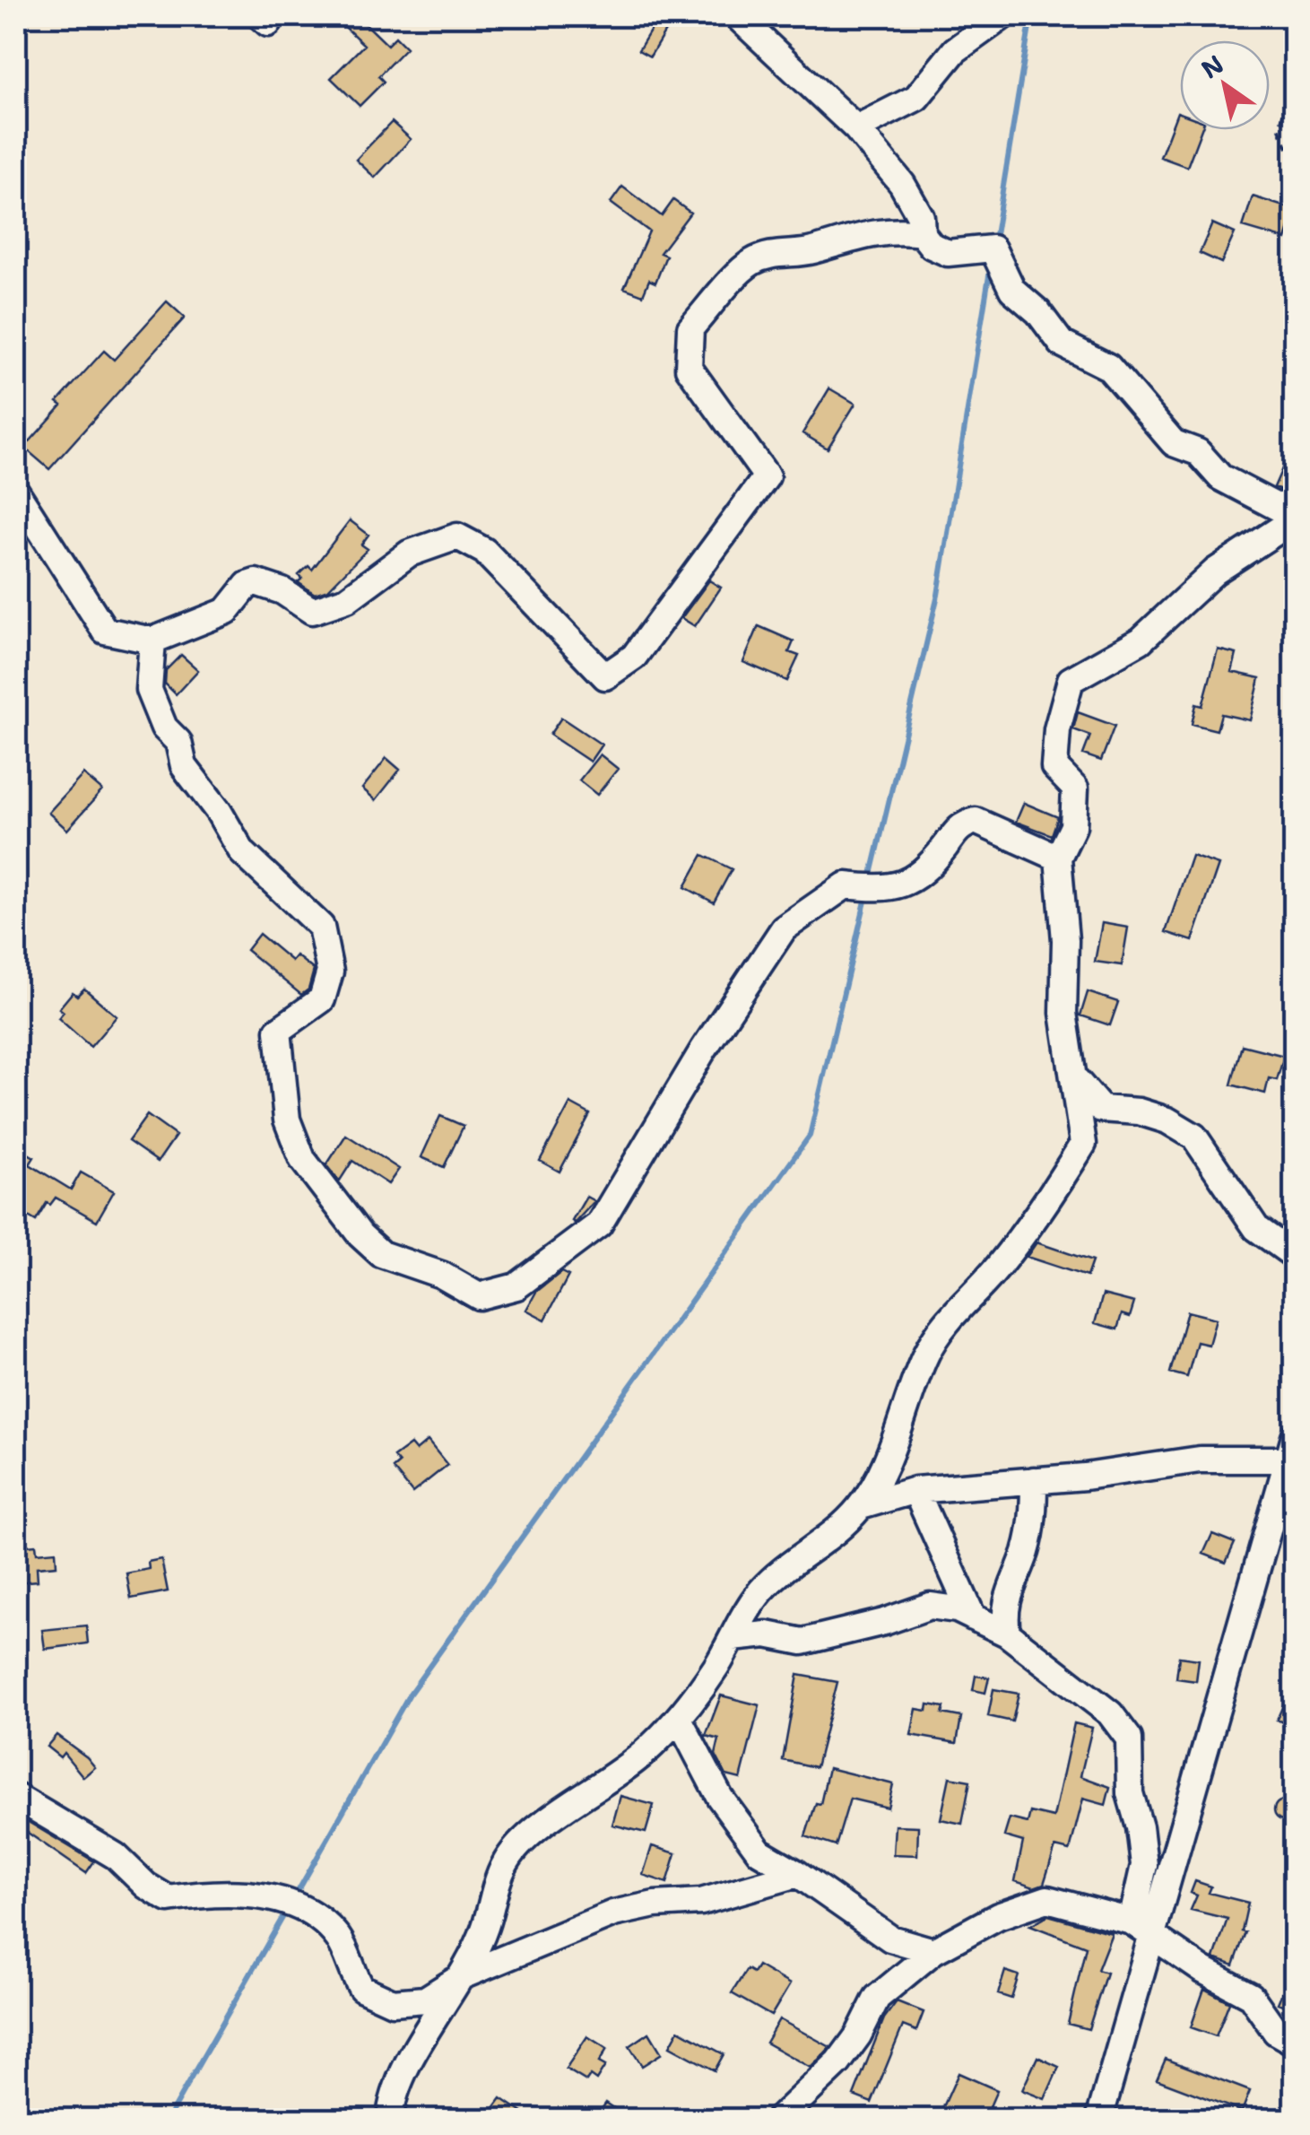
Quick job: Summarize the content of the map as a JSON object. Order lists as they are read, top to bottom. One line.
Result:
{"north":"top left"}
